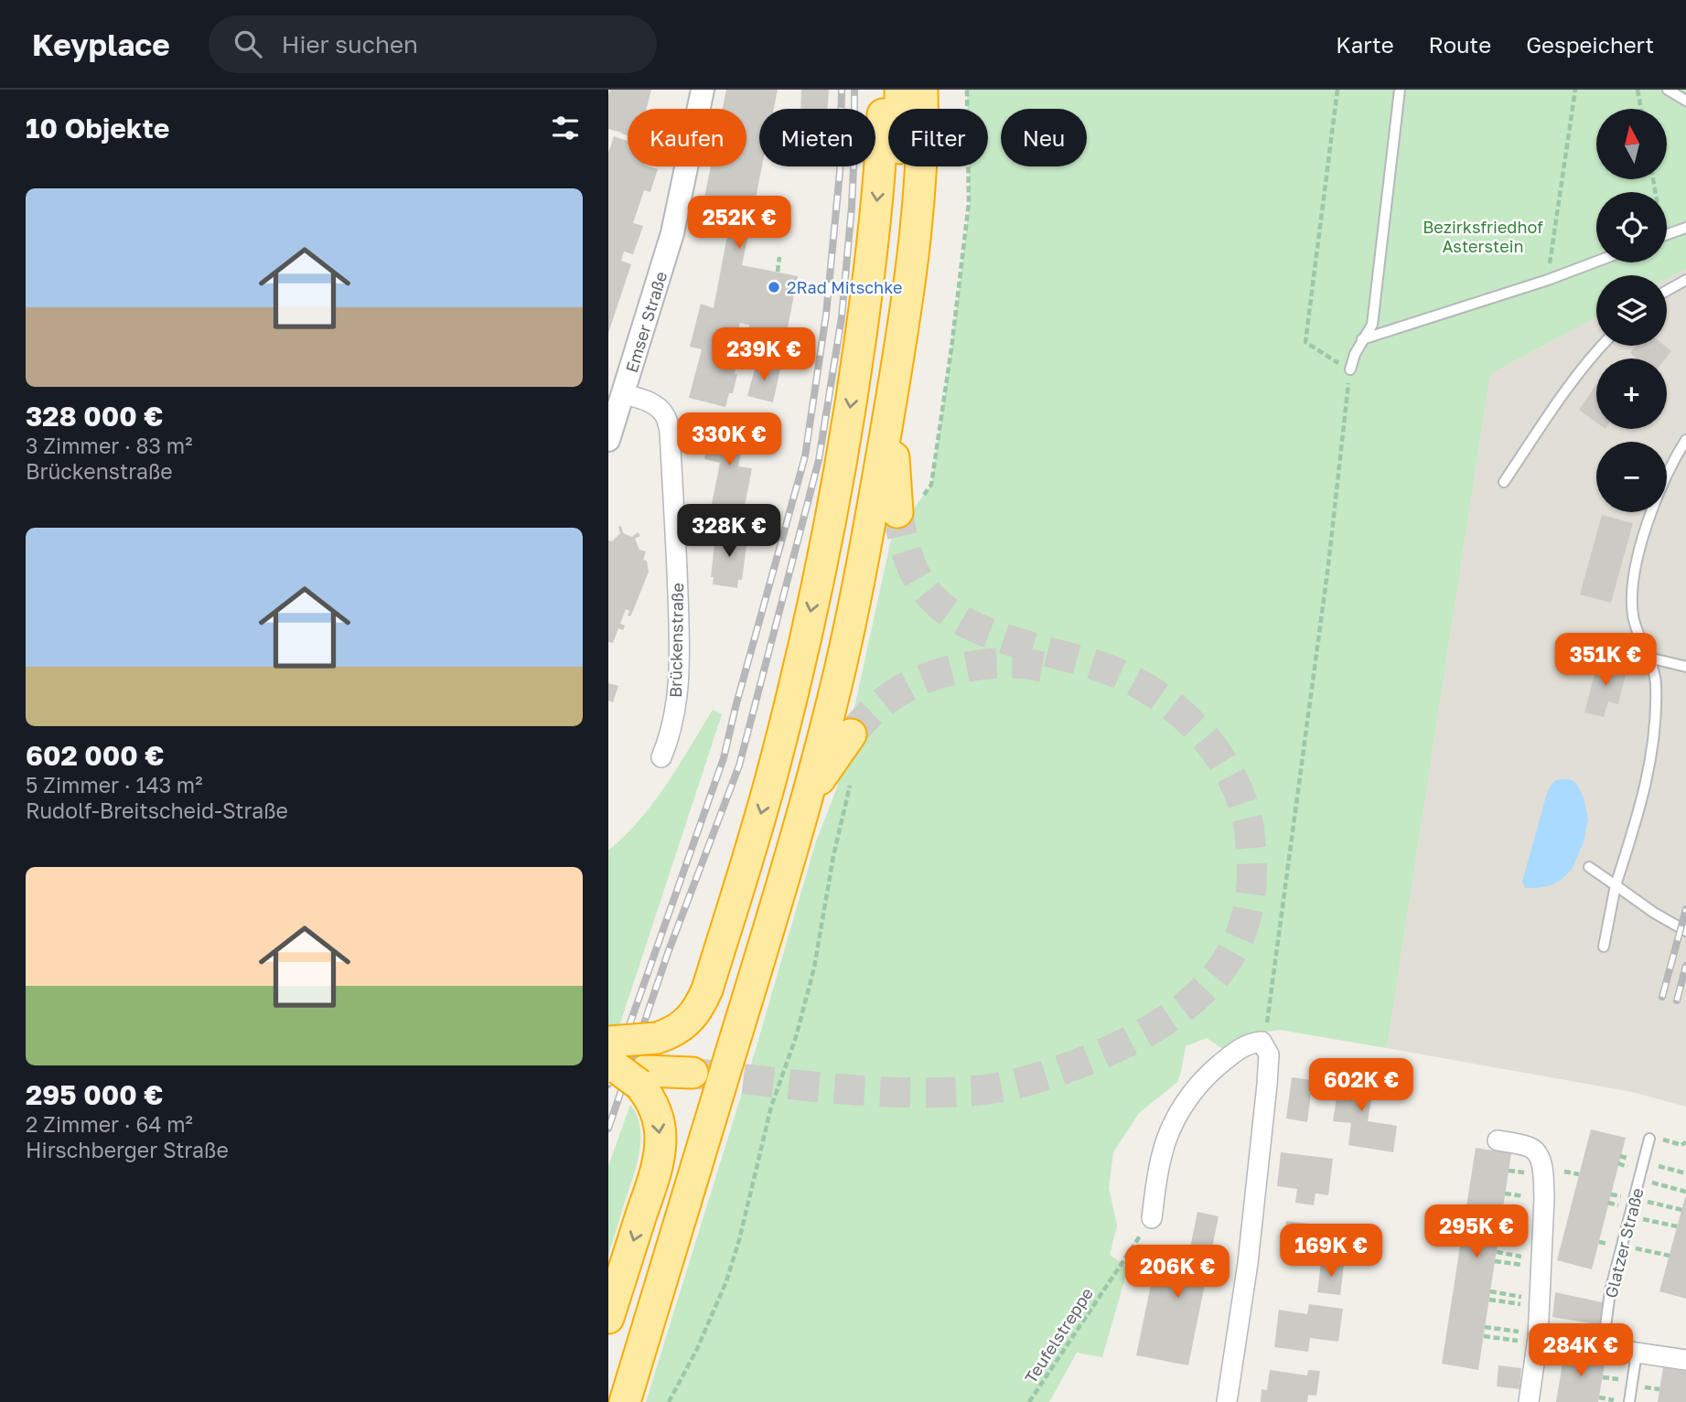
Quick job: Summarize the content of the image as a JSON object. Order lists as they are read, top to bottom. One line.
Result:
{"streets":{"street":["Emser Straße","Brückenstraße"],"lane":["Glatzer Straße"],"path":["Teufelstreppe"]},"crossings":[["Emser Straße","Brückenstraße"]],"parks":["Bezirksfriedhof Asterstein"],"places":["2Rad Mitschke"],"north":"top","page":{"header":"Keyplace","search":"Hier suchen","nav":["Karte","Route","Gespeichert"],"heading":"10 Objekte","map_buttons":["+","−"],"chip":["Kaufen","Mieten","Filter","Neu"],"list":[{"name":"328 000 €","note":"3 Zimmer · 83 m² · Brückenstraße"},{"name":"602 000 €","note":"5 Zimmer · 143 m² · Rudolf-Breitscheid-Straße"},{"name":"295 000 €","note":"2 Zimmer · 64 m² · Hirschberger Straße"}],"price":["252K €","239K €","330K €","328K €","351K €","602K €","295K €","169K €","206K €","284K €"]}}
